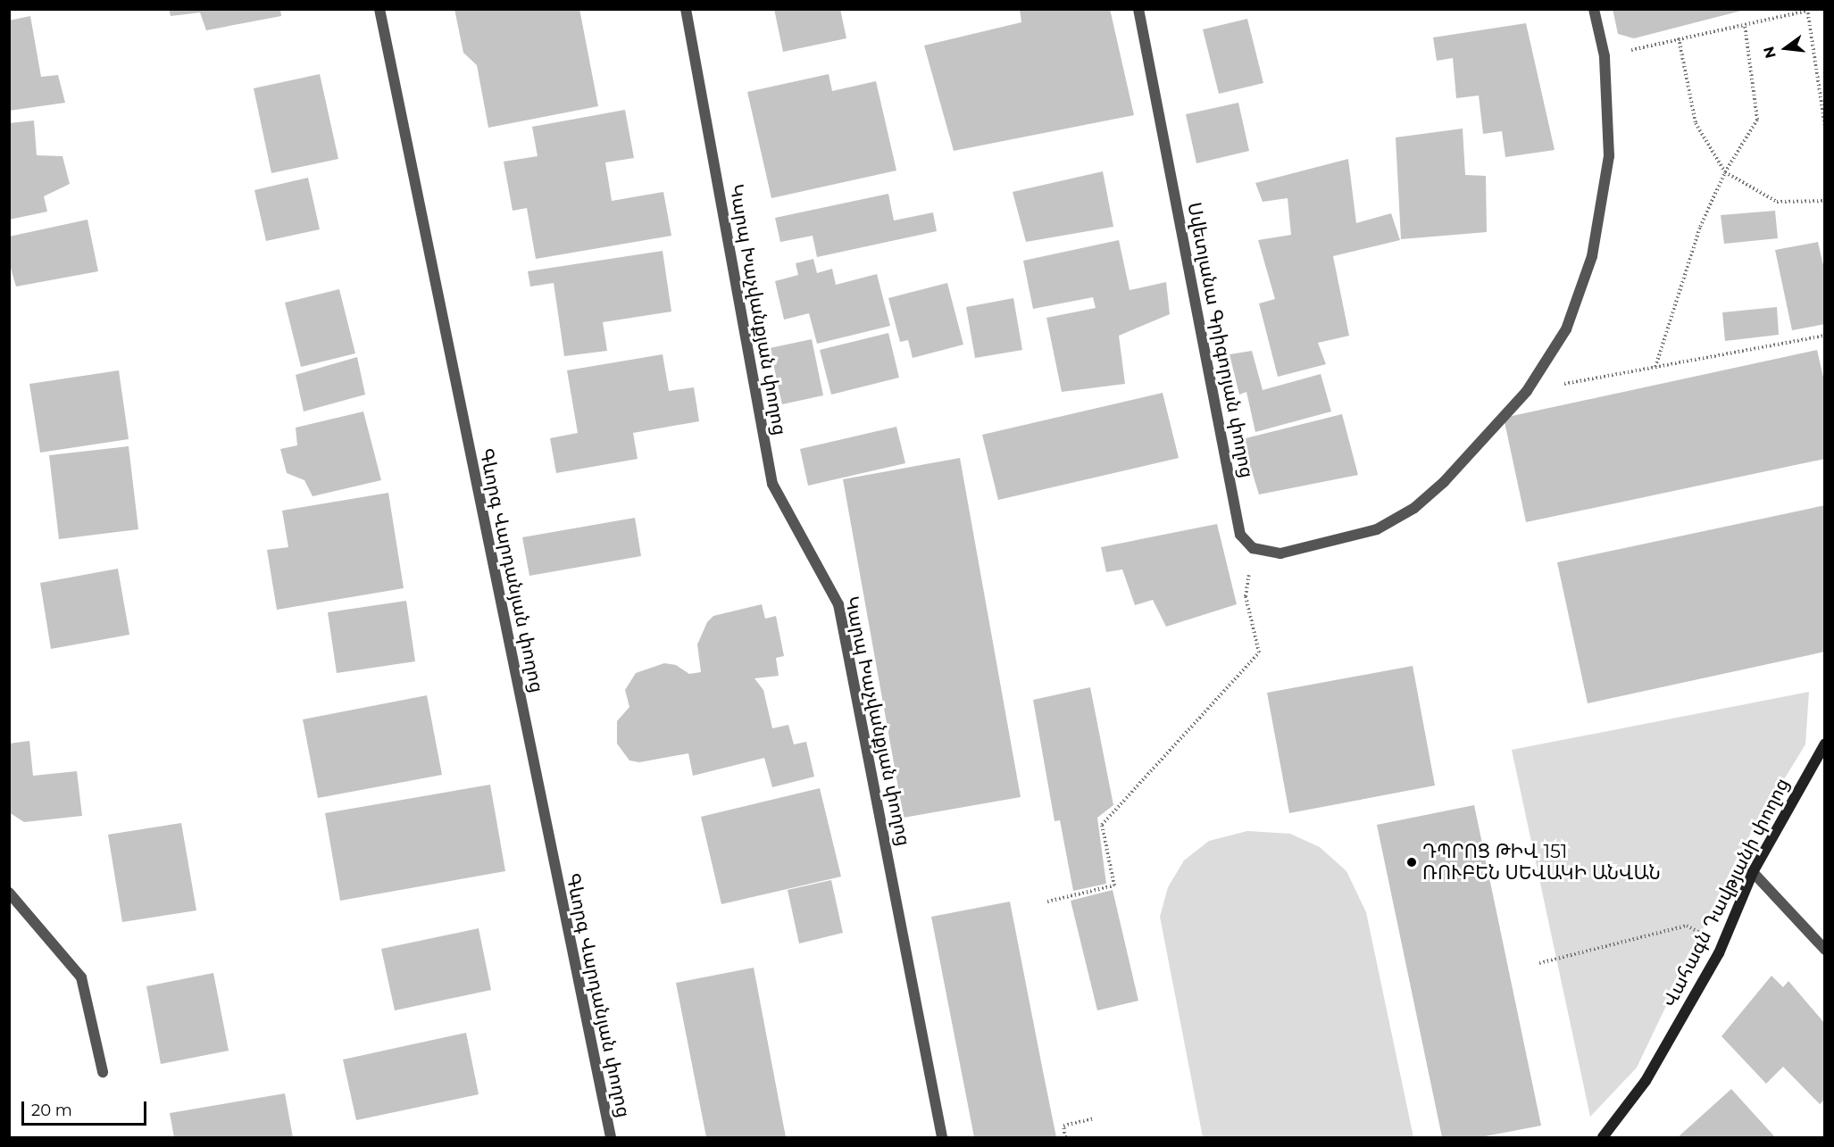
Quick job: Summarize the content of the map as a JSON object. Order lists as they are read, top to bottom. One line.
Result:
{"streets":{"street":["Կարպ Խաչվանքյան փողոց","Սվետլանա Գրիգորյան փողոց","Գևորգ Վարդանյան փողոց","Վահագն Դավթյանի փողոց"]},"places":["ԴՊՐՈՑ ԹԻՎ 151 ՌՈՒԲԵՆ ՍԵՎԱԿԻ ԱՆՎԱՆ"],"scale_bar":"20 m","north":"left"}
